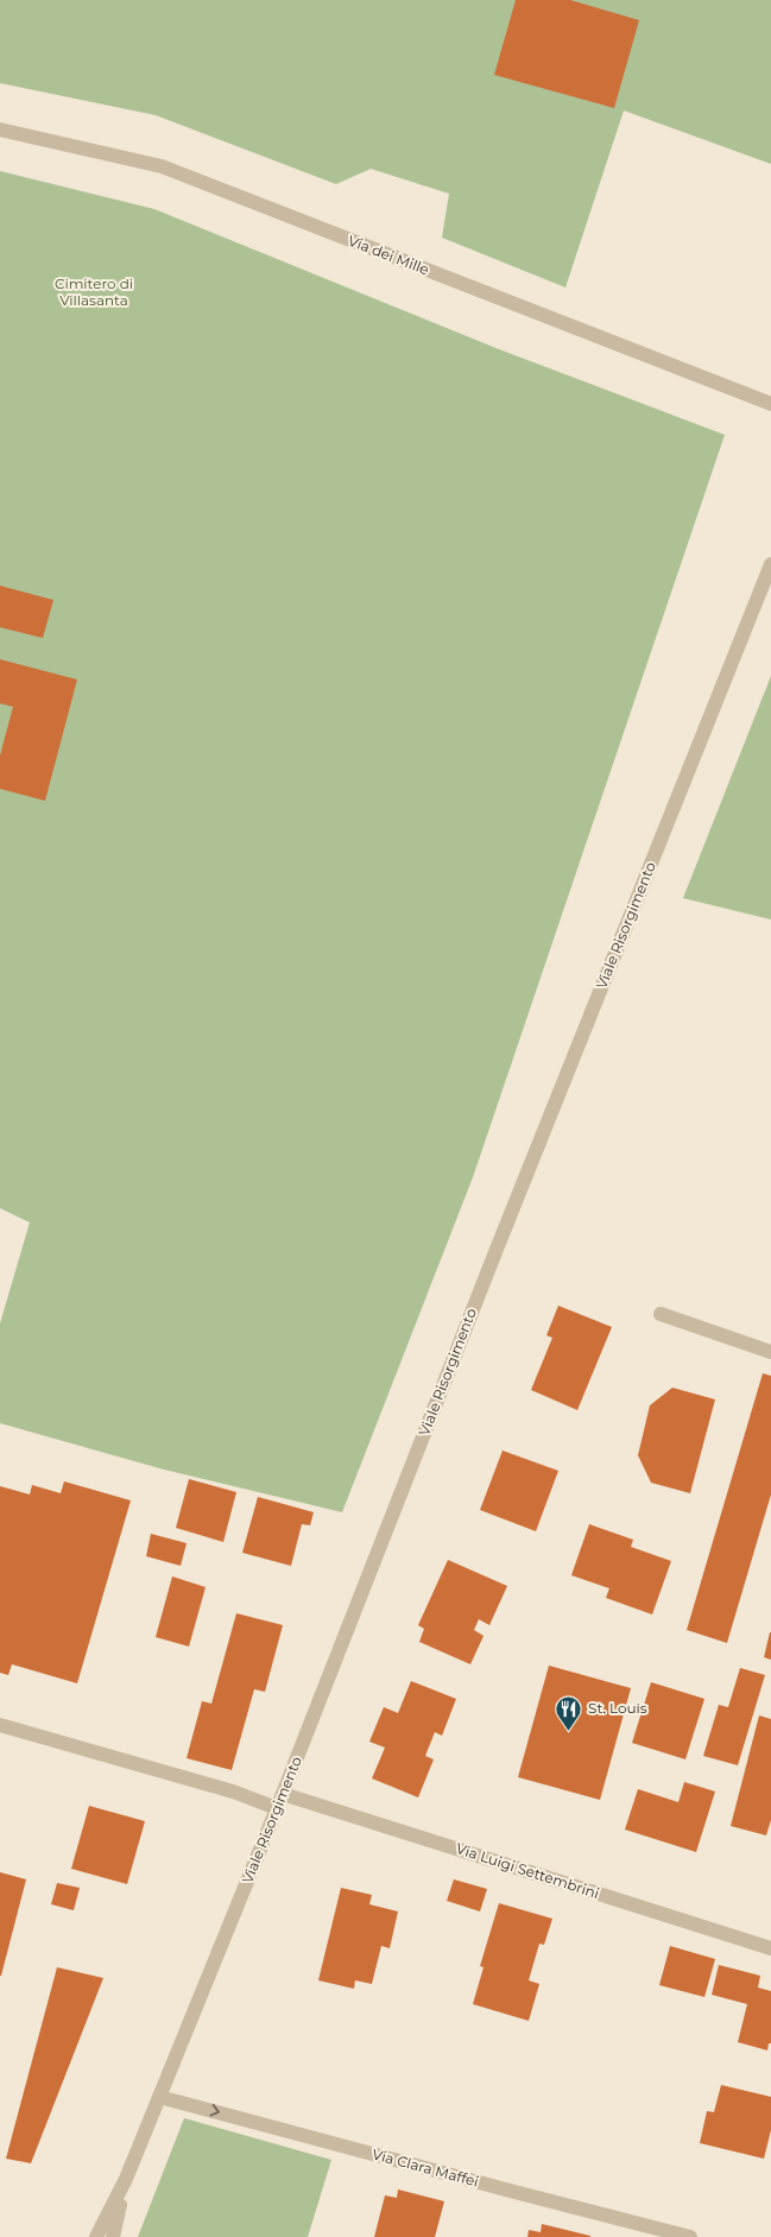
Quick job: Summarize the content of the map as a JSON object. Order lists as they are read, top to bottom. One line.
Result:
{"streets":{"street":["Via dei Mille","Viale Risorgimento","Via Luigi Settembrini","Via Clara Maffei"]},"crossings":[["Viale Risorgimento","Via Luigi Settembrini"],["Viale Risorgimento","Via Clara Maffei"]],"one_way":["Via Clara Maffei"],"parks":["Cimitero di Villasanta"],"places":{"restaurant":["St. Louis"]}}
